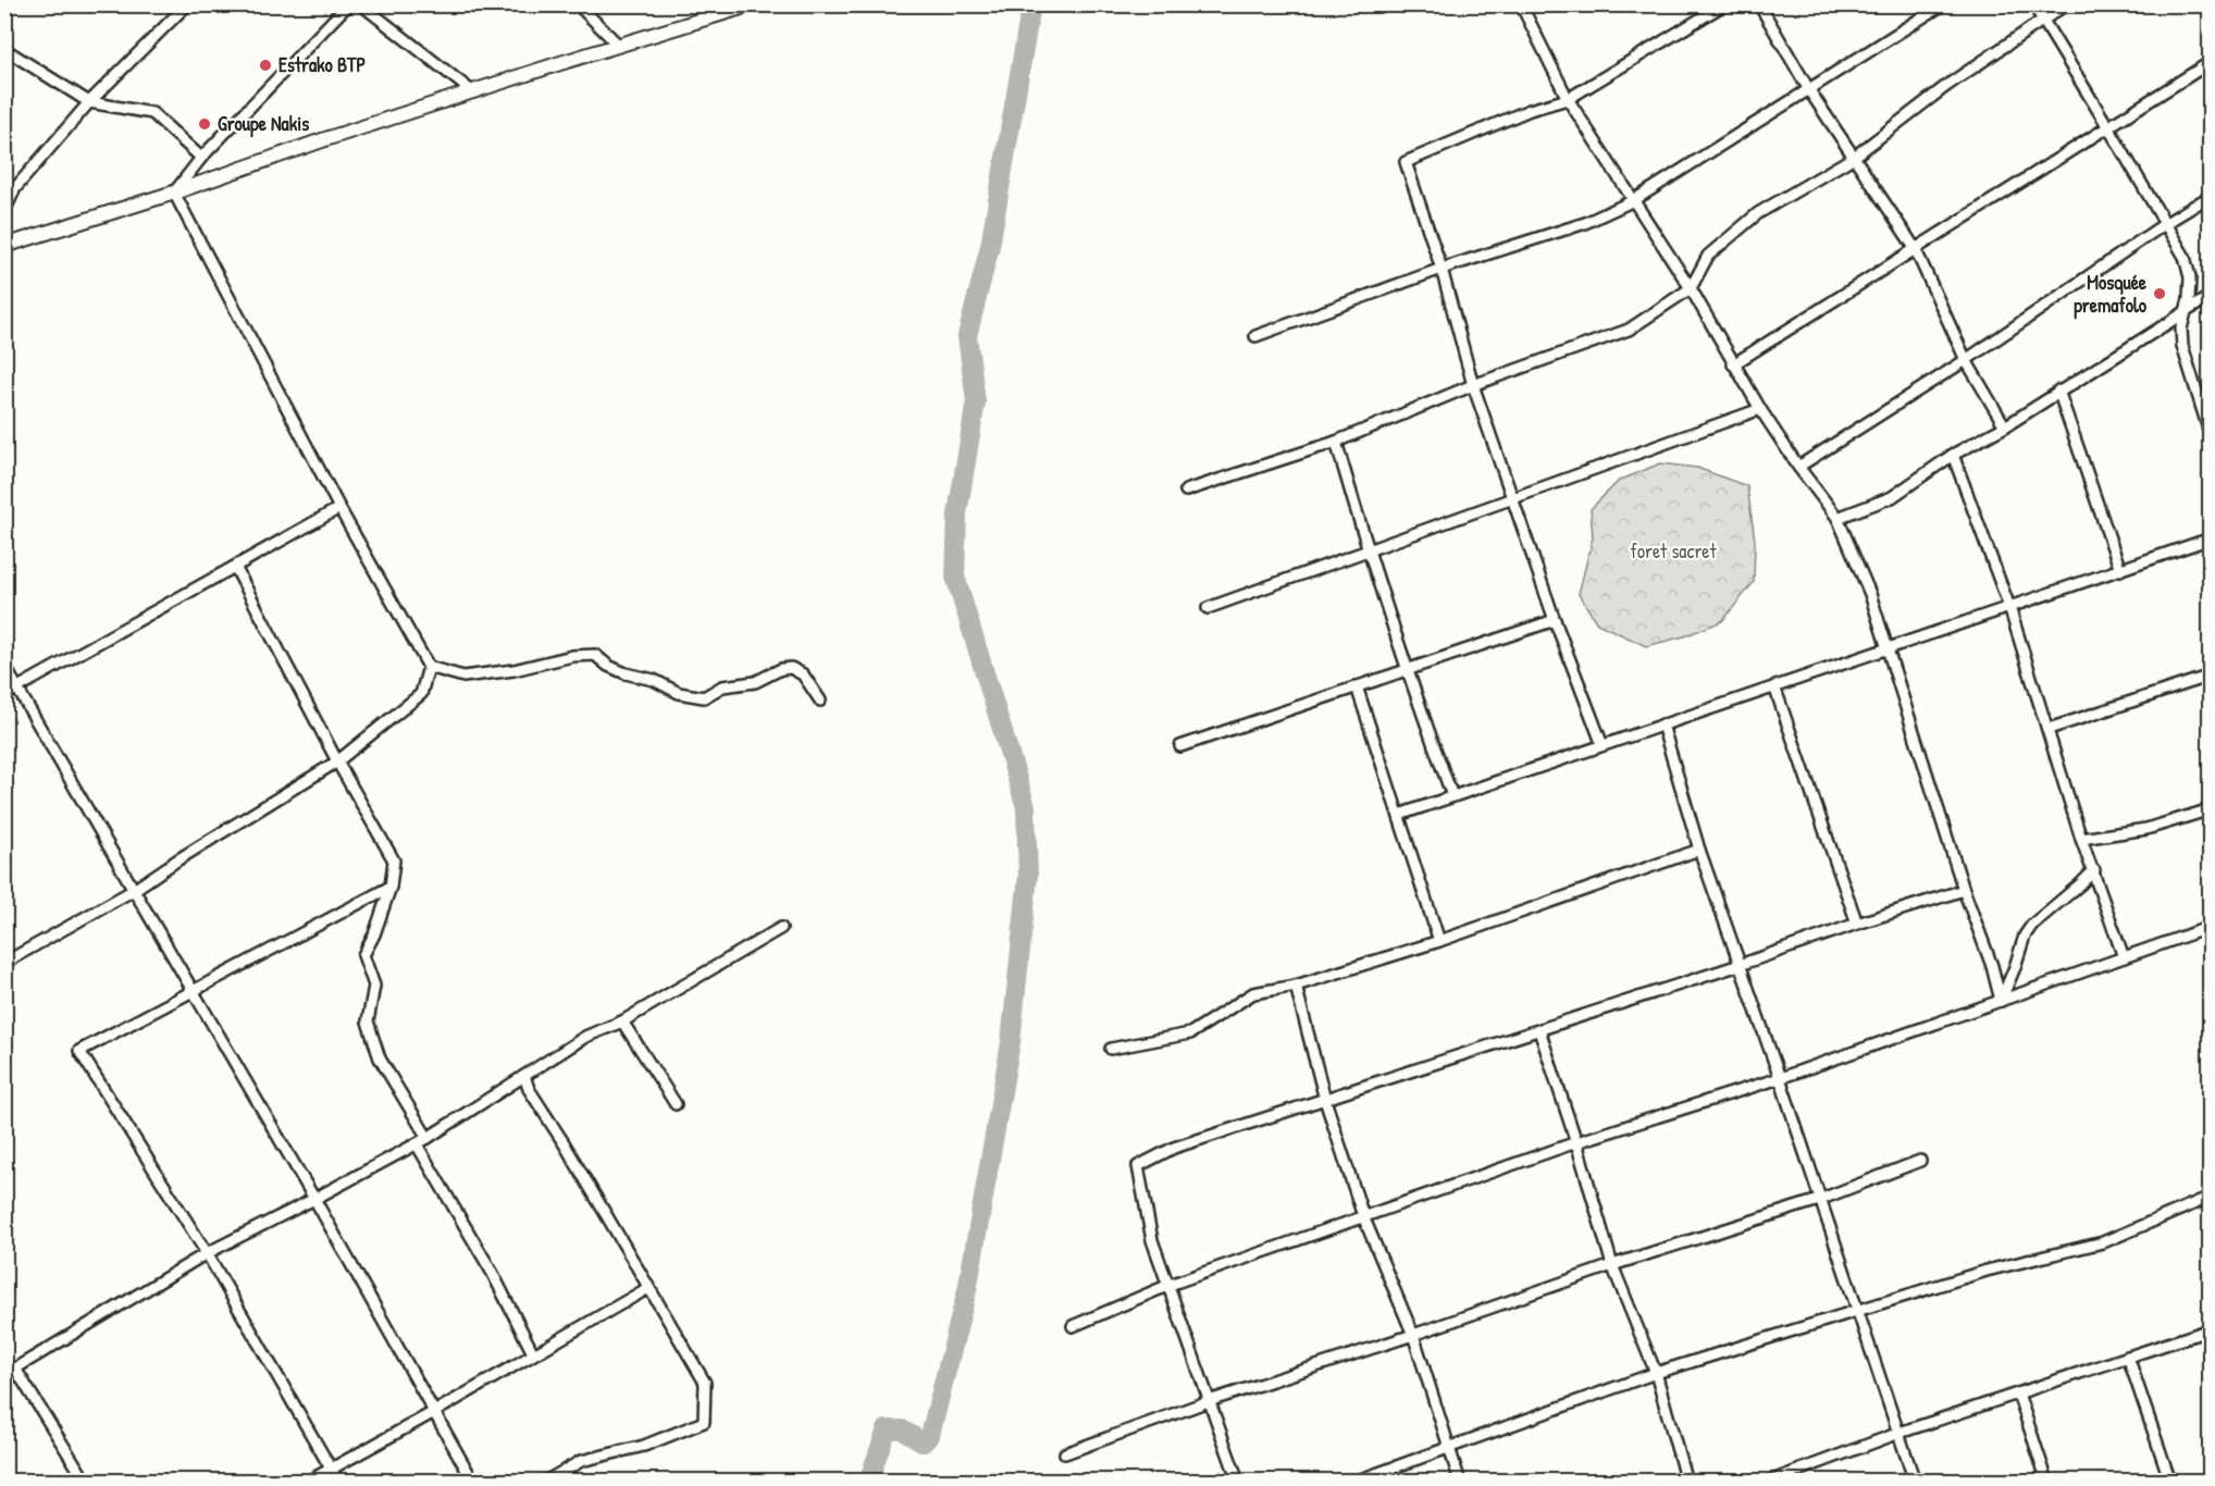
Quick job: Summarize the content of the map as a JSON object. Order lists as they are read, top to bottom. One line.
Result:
{"parks":["foret sacret"],"places":["Estrako BTP","Groupe Nakis","Mosquée premafolo"]}
